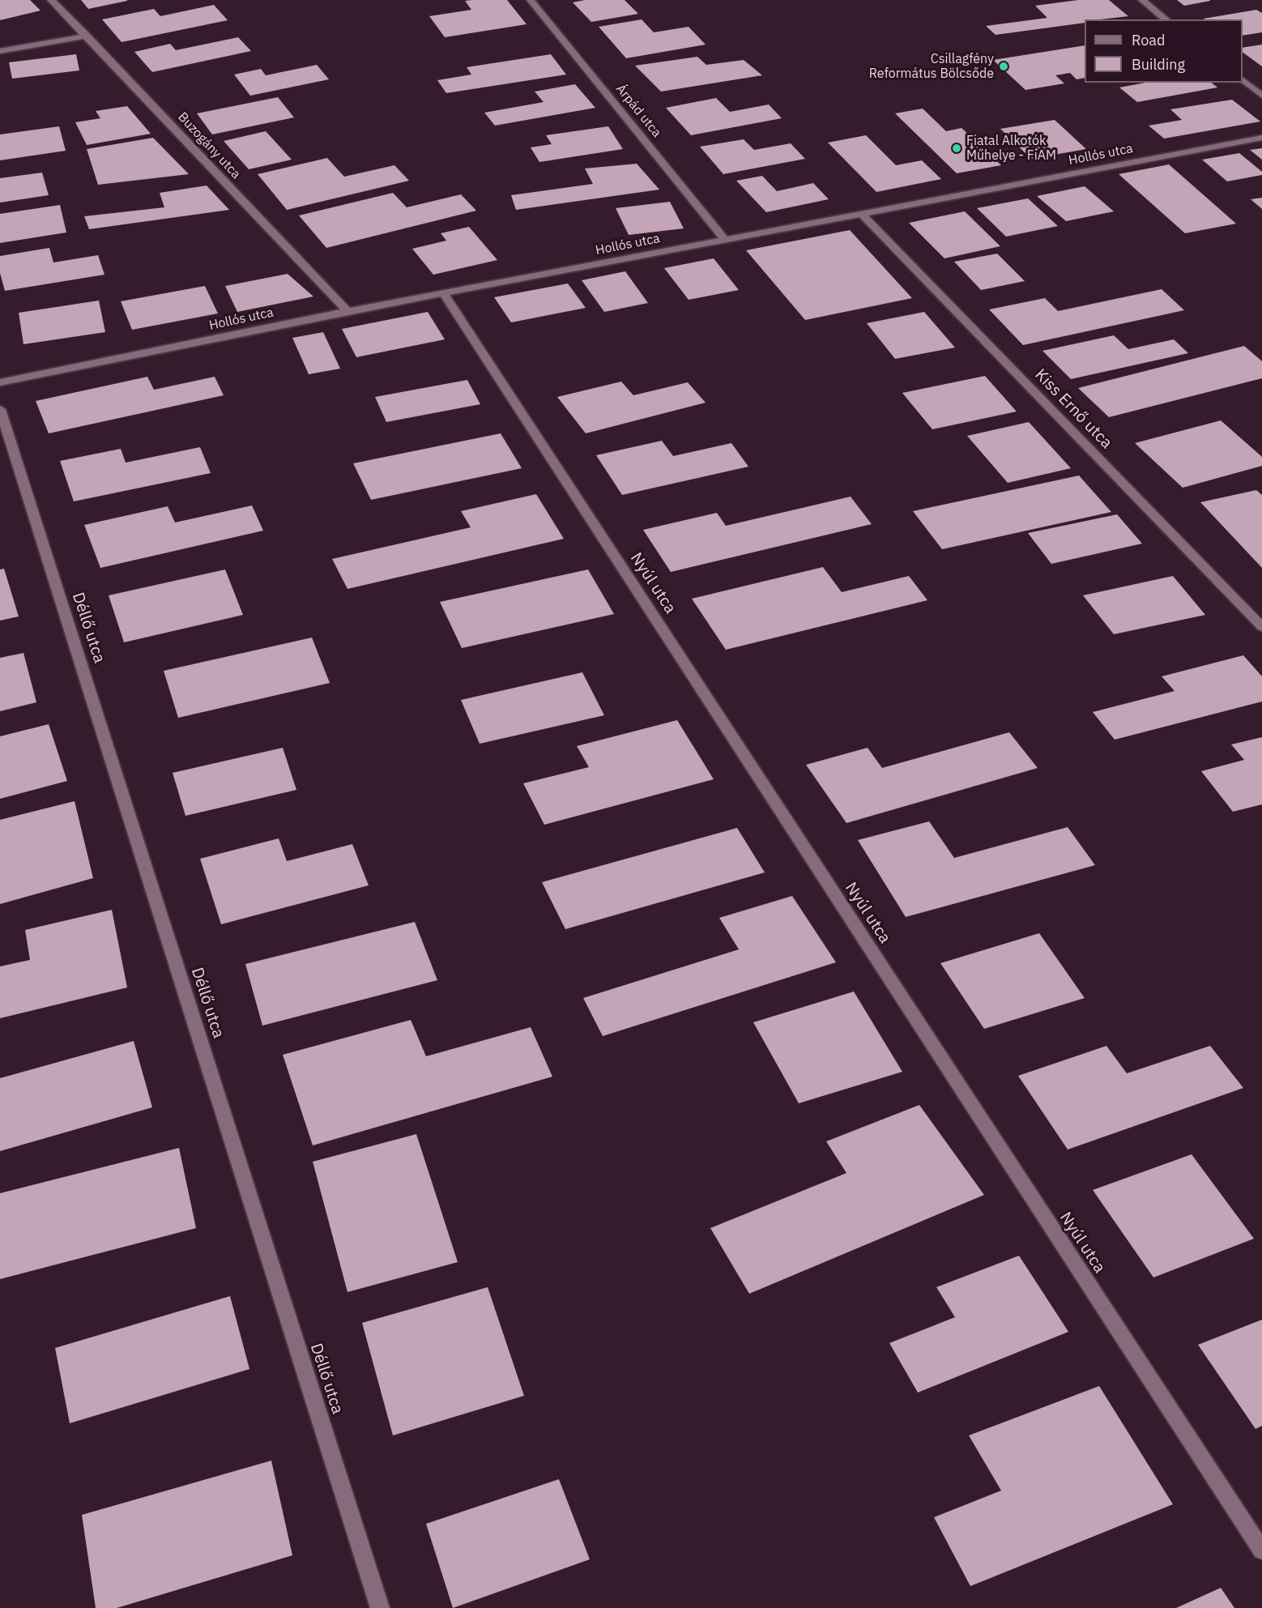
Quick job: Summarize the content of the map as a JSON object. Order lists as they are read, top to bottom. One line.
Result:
{"streets":{"street":["Árpád utca","Buzogány utca","Hollós utca","Kiss Ernő utca","Nyúl utca","Déllő utca"]},"crossings":[["Árpád utca","Hollós utca"],["Buzogány utca","Hollós utca"],["Hollós utca","Kiss Ernő utca"],["Hollós utca","Nyúl utca"]],"places":["Csillagfény Református Bölcsőde","Fiatal Alkotók Műhelye - FiAM"],"legend":["Road","Building"]}
